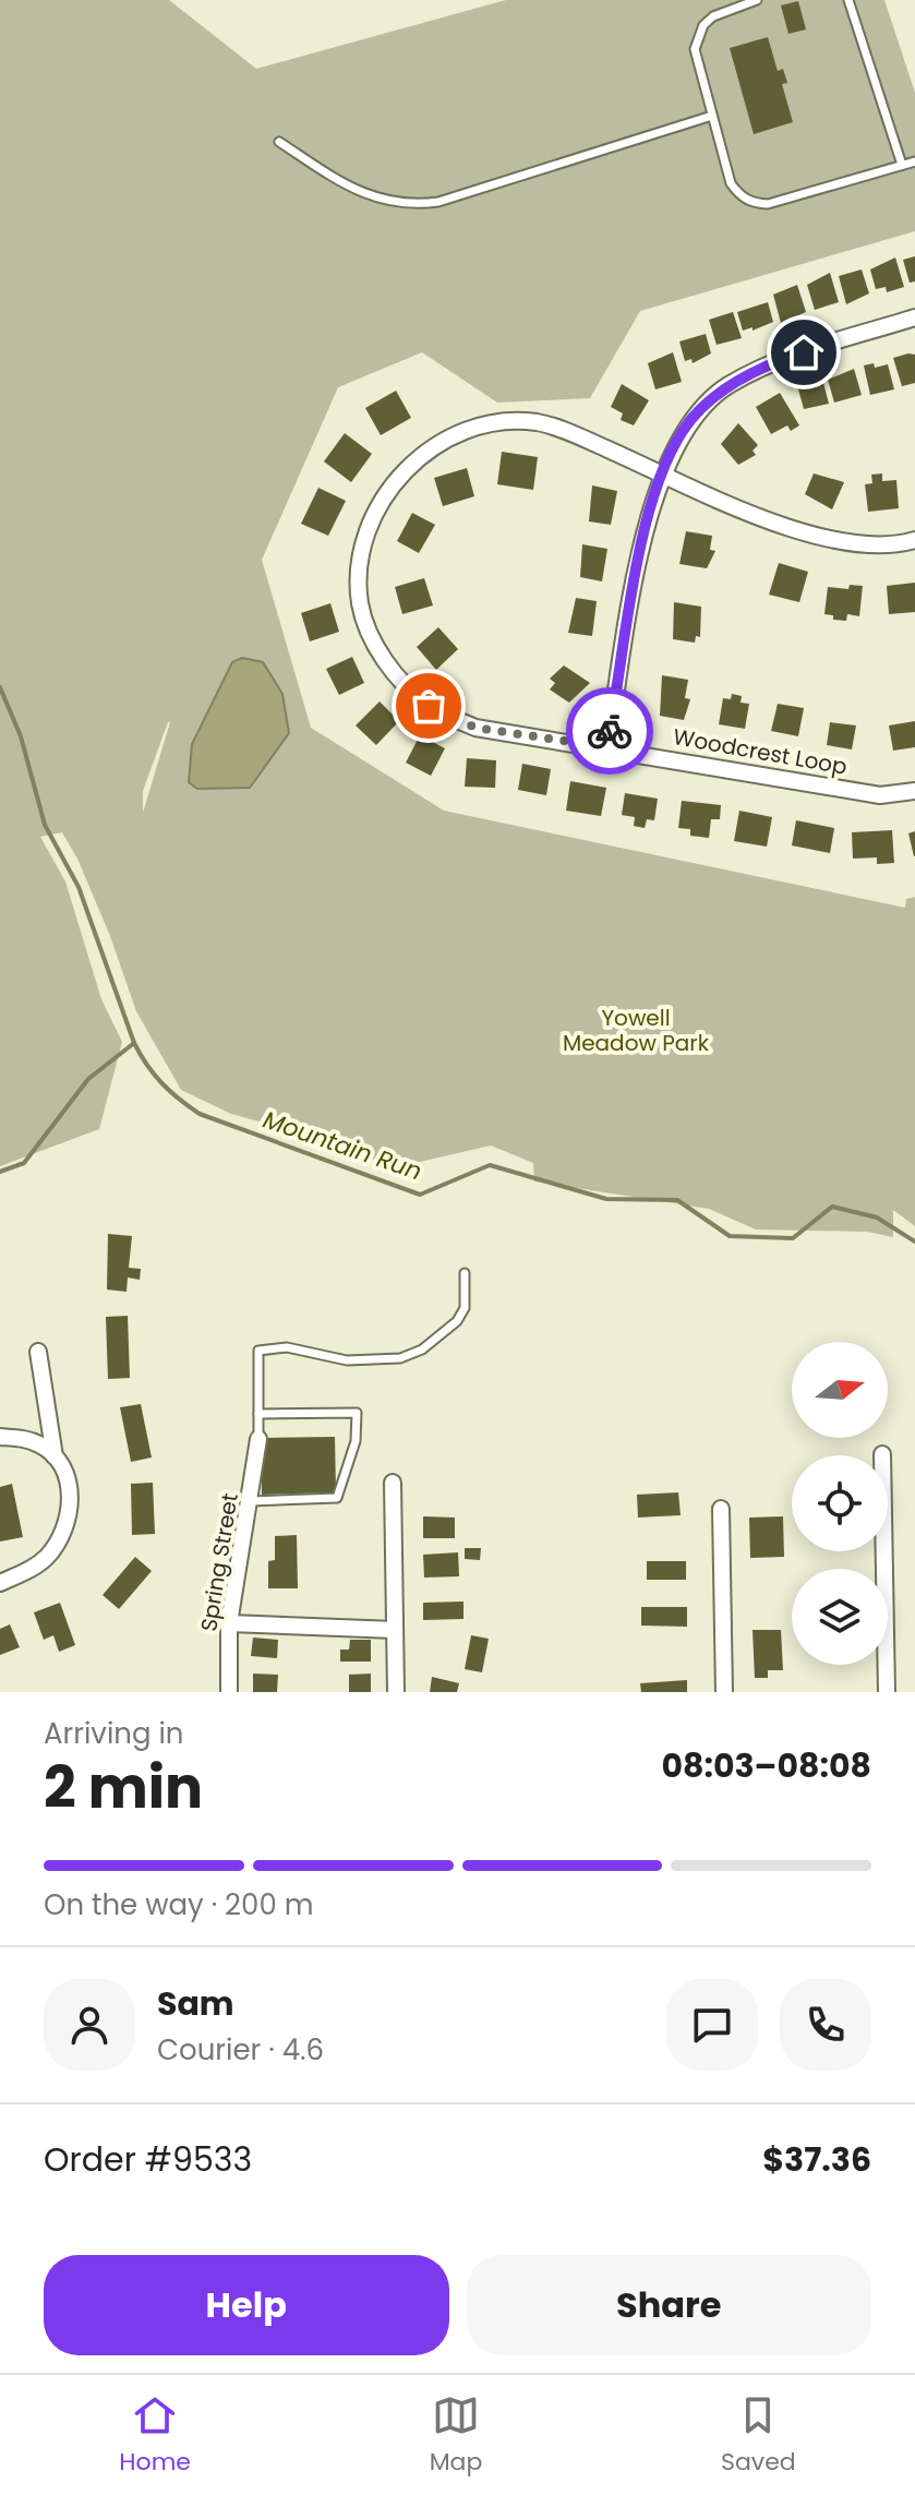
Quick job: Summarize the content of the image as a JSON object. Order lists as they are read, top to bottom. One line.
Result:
{"streets":{"street":["Woodcrest Loop","Spring Street"]},"water":["Mountain Run"],"parks":["Yowell Meadow Park"],"north":"right","page":{"heading":["2 min","Arriving in","08:03–08:08"],"panel":["Sam","Courier · 4.6","Order #9533","$37.36"],"bar":"On the way · 200 m","buttons":["Help","Share"],"tabs":["Home","Map","Saved"]}}
